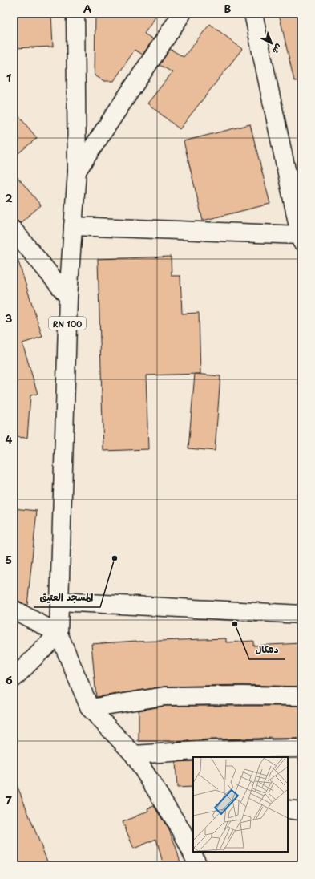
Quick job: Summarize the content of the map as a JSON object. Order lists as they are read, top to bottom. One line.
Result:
{"streets":{"street":["RN 100"]},"places":["المسجد العتيق","دهكال"],"north":"bottom right","grid":{"columns":["A","B"],"rows":["1","2","3","4","5","6","7"]}}
